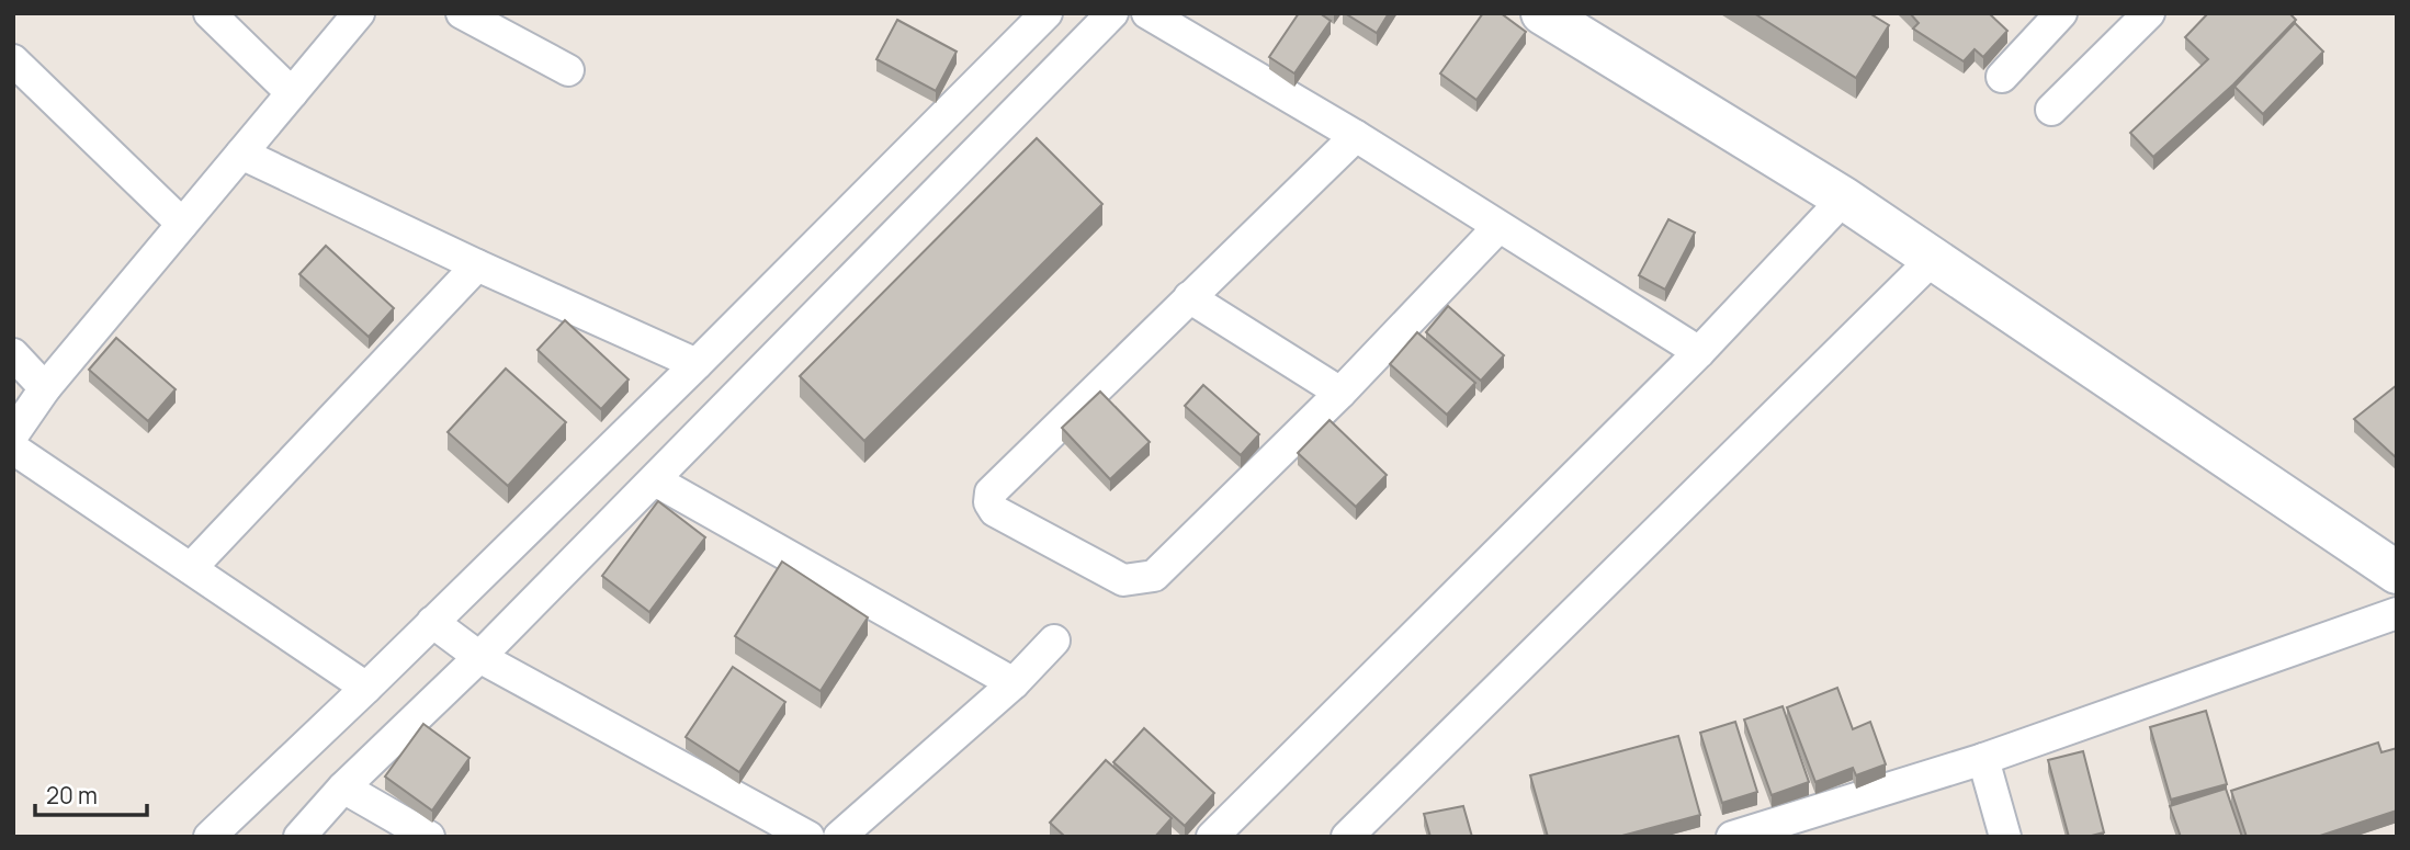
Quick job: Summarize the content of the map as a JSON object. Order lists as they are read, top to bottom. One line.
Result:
{"scale_bar":"20 m"}
